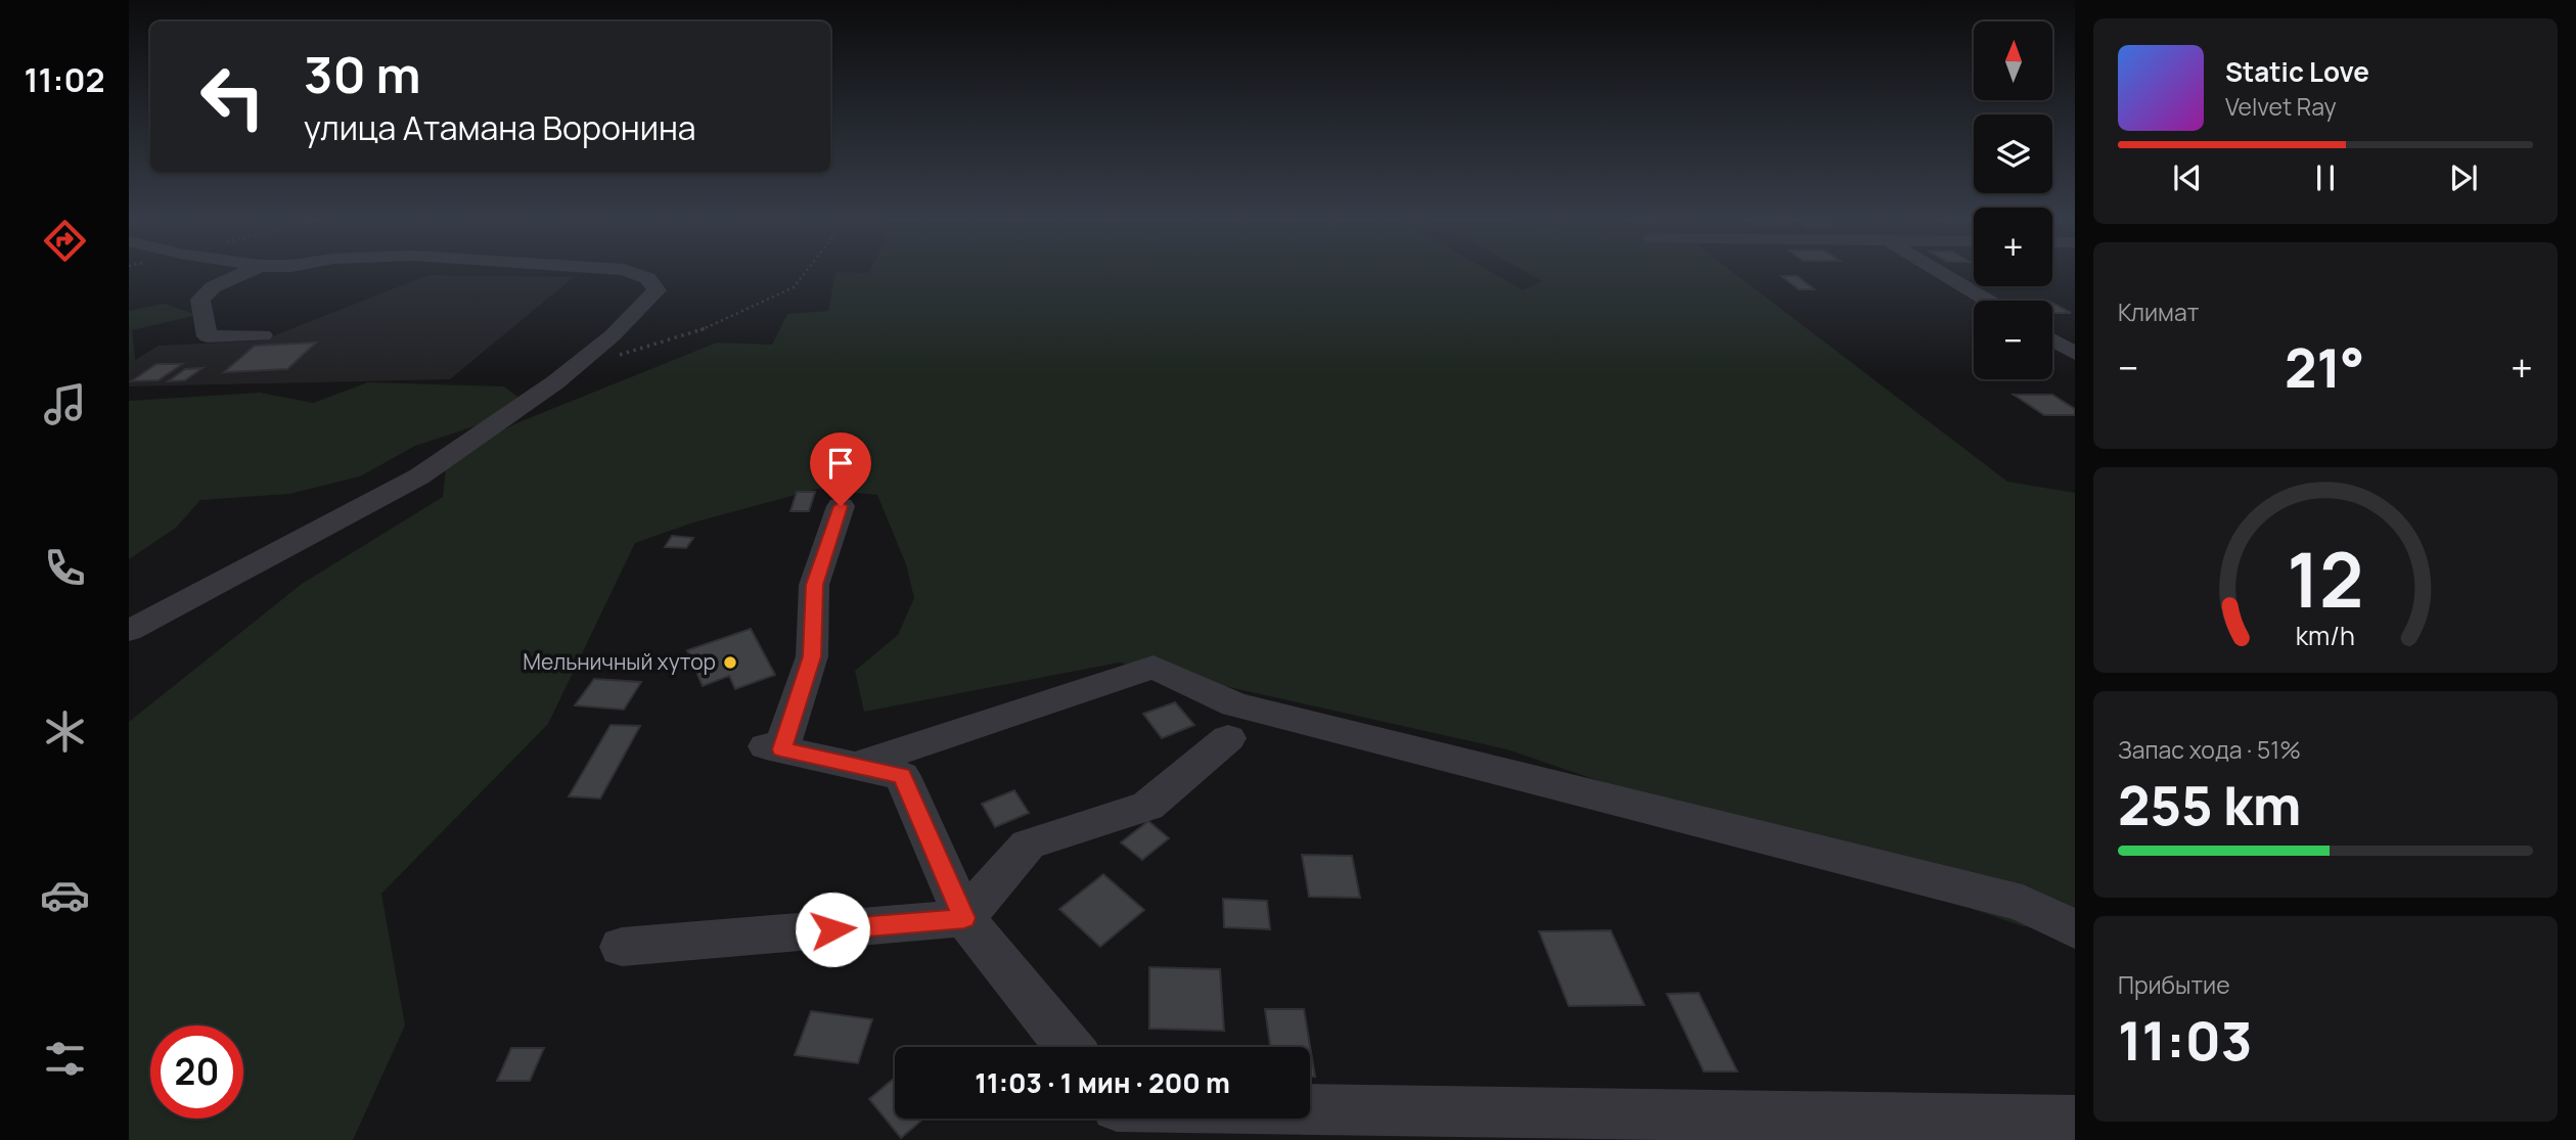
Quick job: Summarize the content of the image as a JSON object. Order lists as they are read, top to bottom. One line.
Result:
{"places":["Мельничный хутор"],"north":"top","page":{"tabs":"11:02","map_buttons":["+","−"],"turn":["30 m","улица Атамана Воронина"],"song":["Static Love","Velvet Ray"],"tile":["Климат",["Запас хода · 51%","255 km"],["Прибытие","11:03"]],"heat":["−","21°","+"],"limit":"20","trip":"11:03 · 1 мин · 200 m","gauge":["12","km/h"]}}
